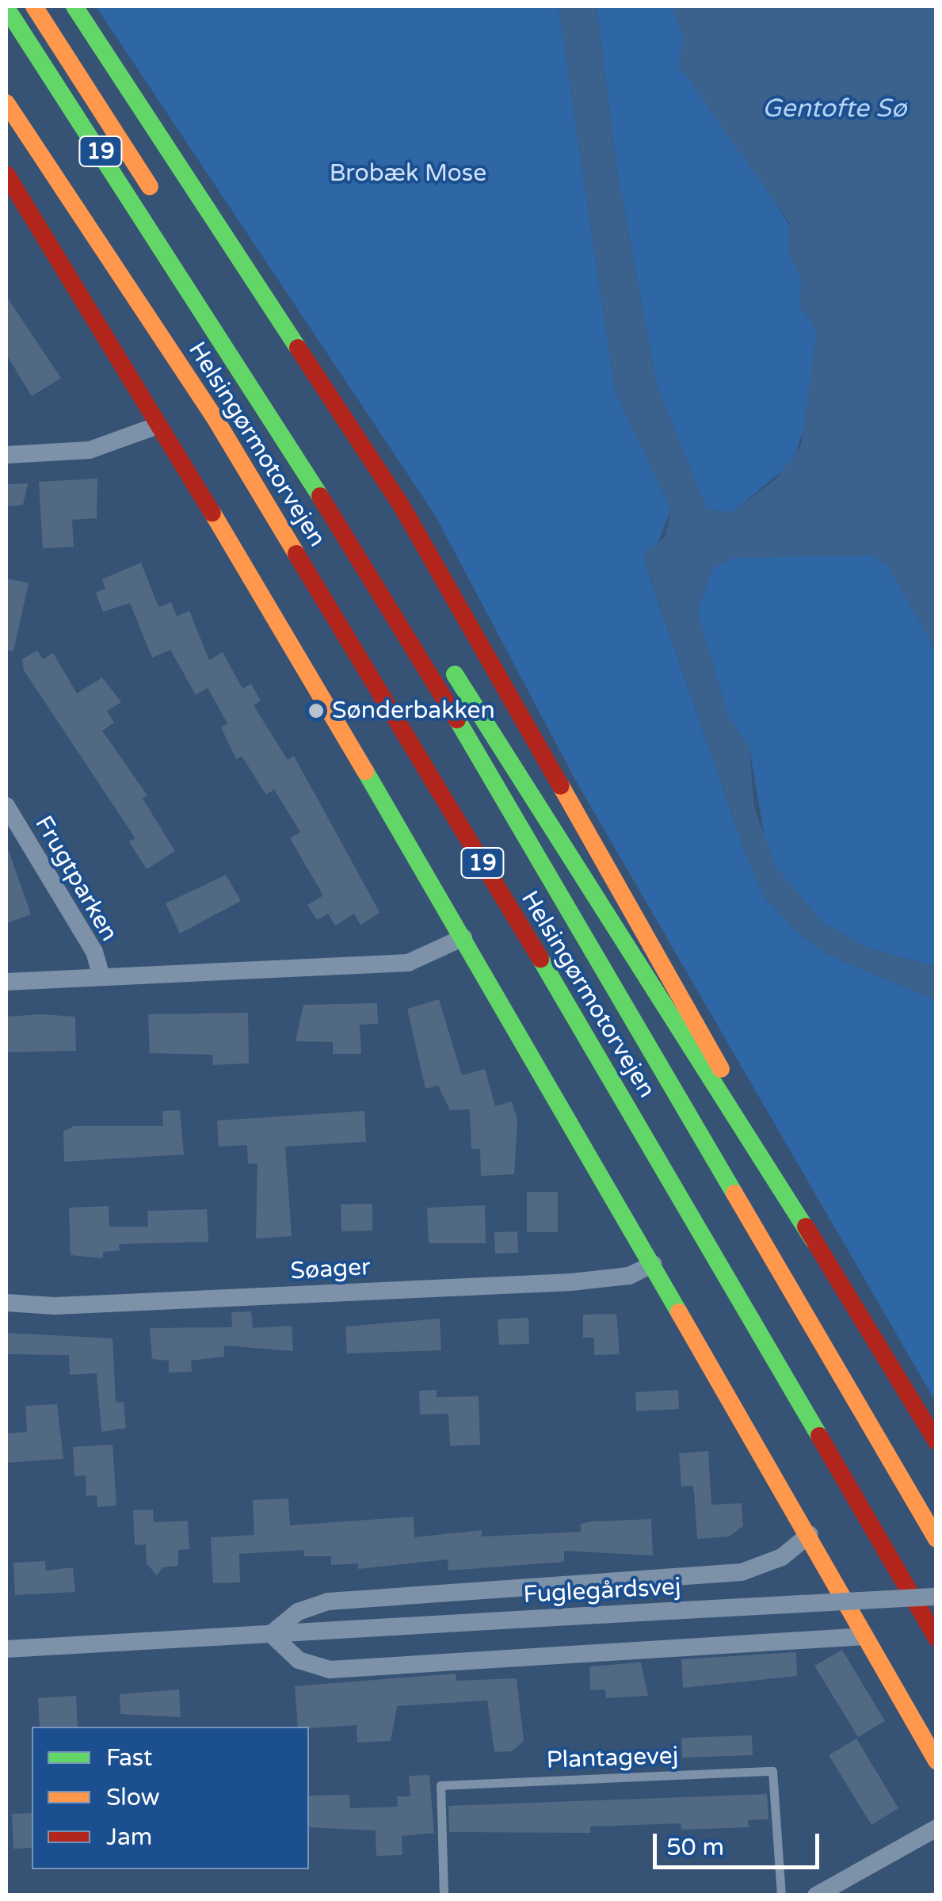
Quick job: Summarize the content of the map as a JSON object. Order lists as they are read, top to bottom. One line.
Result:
{"streets":{"main road":["19","Helsingørmotorvejen"],"street":["Frugtparken","Søager","Fuglegårdsvej"],"lane":["Plantagevej"]},"water":["Gentofte Sø"],"parks":["Brobæk Mose"],"places":["Sønderbakken"],"legend":["Fast","Slow","Jam"],"scale_bar":"50 m"}
